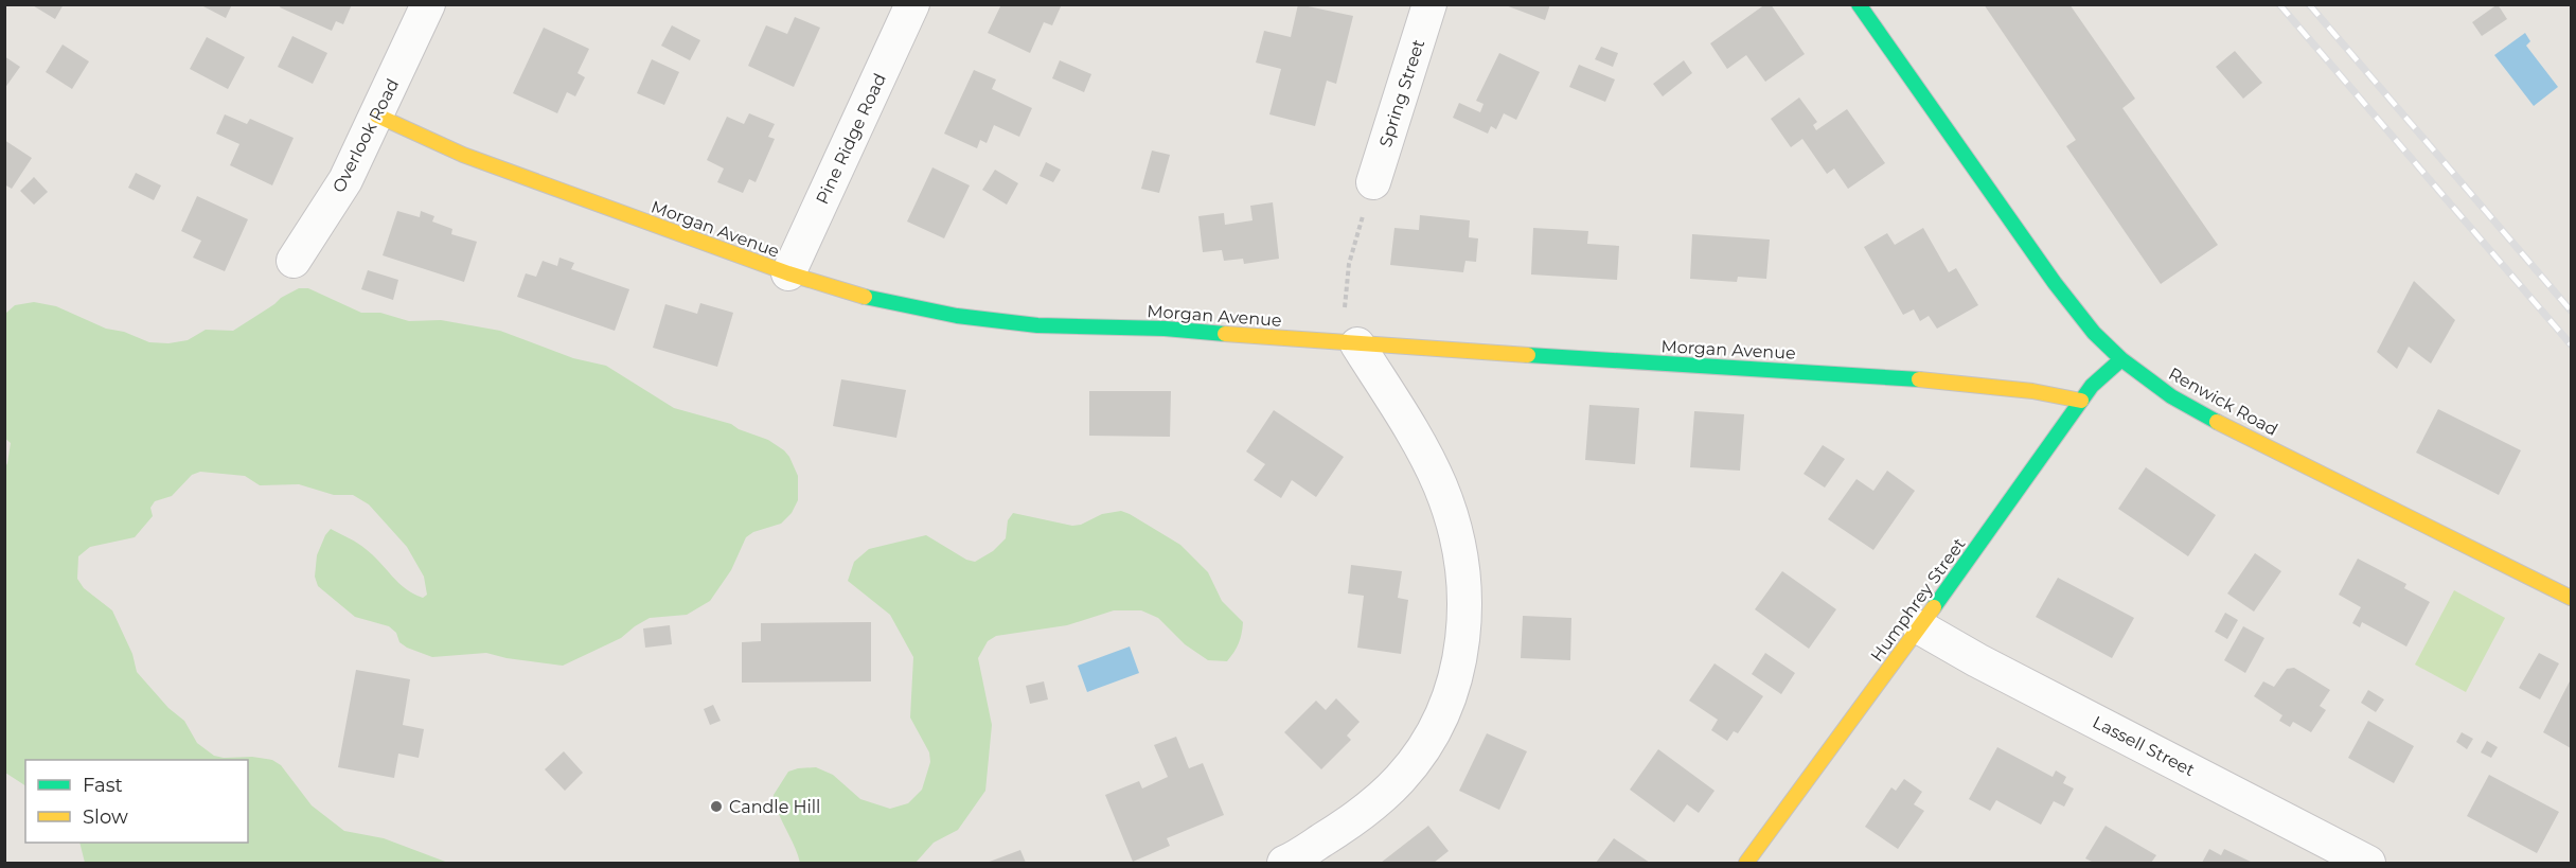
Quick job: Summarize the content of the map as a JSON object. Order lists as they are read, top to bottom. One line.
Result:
{"streets":{"street":["Spring Street","Overlook Road","Pine Ridge Road","Morgan Avenue","Renwick Road","Humphrey Street","Lassell Street"]},"crossings":[["Overlook Road","Morgan Avenue"],["Pine Ridge Road","Morgan Avenue"],["Morgan Avenue","Humphrey Street"],["Renwick Road","Humphrey Street"],["Humphrey Street","Lassell Street"]],"places":["Candle Hill"],"legend":["Fast","Slow"]}
